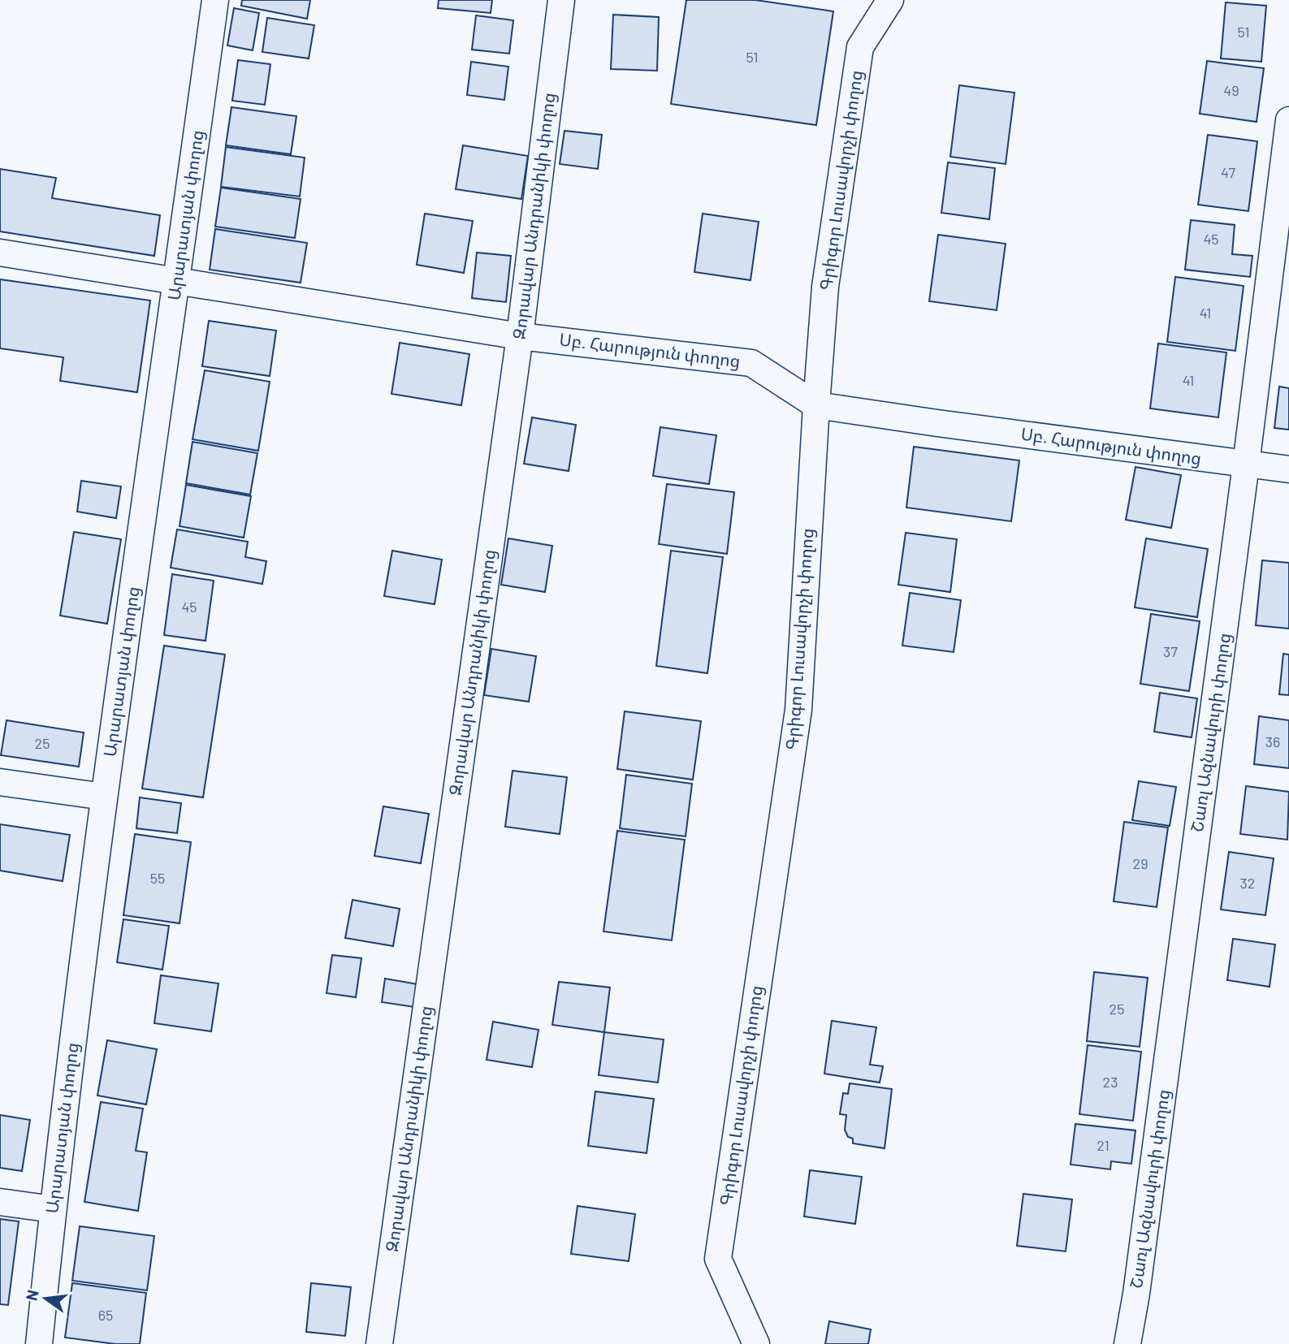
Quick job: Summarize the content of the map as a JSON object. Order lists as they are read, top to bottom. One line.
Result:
{"streets":{"street":["Գրիգոր Լուսավորչի փողոց","Արարատյան փողոց","Զորավար Անդրանիկի փողոց","Սբ. Հարություն փողոց","Շառլ Ազնավուրի փողոց"]},"crossings":[["Գրիգոր Լուսավորչի փողոց","Սբ. Հարություն փողոց"],["Արարատյան փողոց","Սբ. Հարություն փողոց"],["Զորավար Անդրանիկի փողոց","Սբ. Հարություն փողոց"],["Սբ. Հարություն փողոց","Շառլ Ազնավուրի փողոց"]],"house_numbers":["51","51","49","47","45","41","41","45","37","36","25","29","55","32","25","23","21","65"],"north":"left"}
